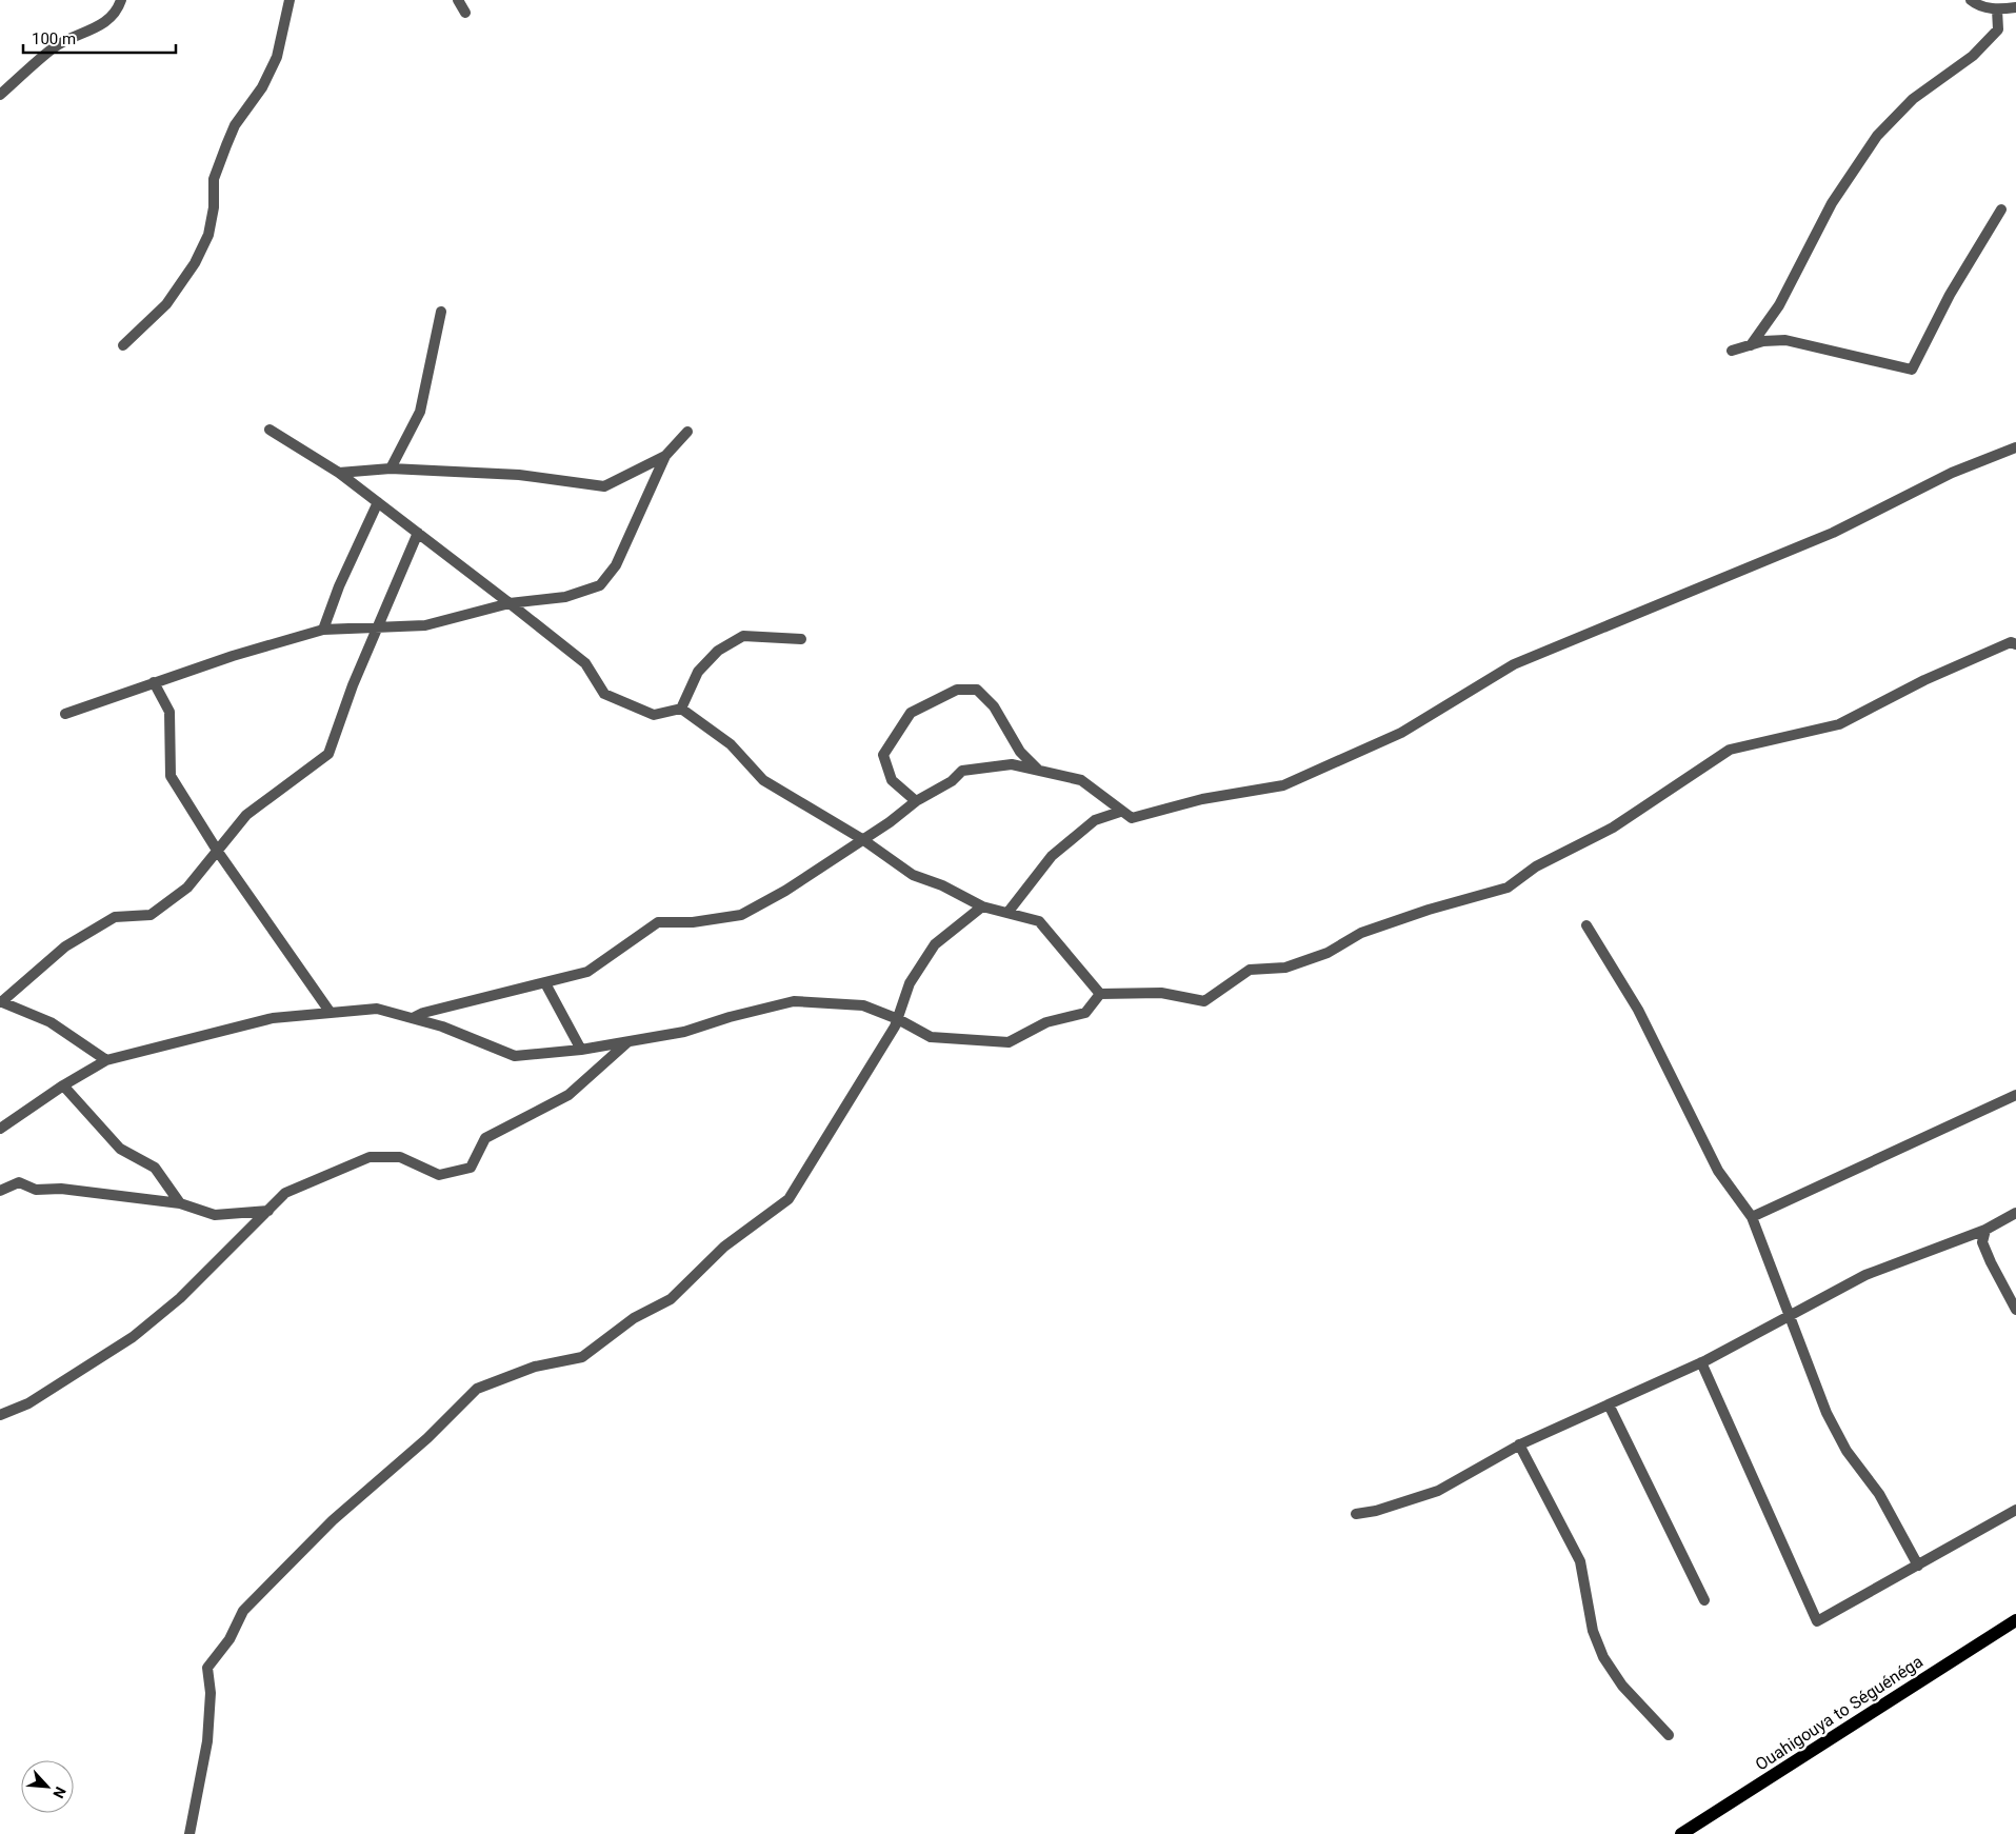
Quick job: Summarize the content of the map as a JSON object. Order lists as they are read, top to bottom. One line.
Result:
{"streets":{"main road":["Ouahigouya to Séguénéga"]},"scale_bar":"100 m","north":"bottom right"}
